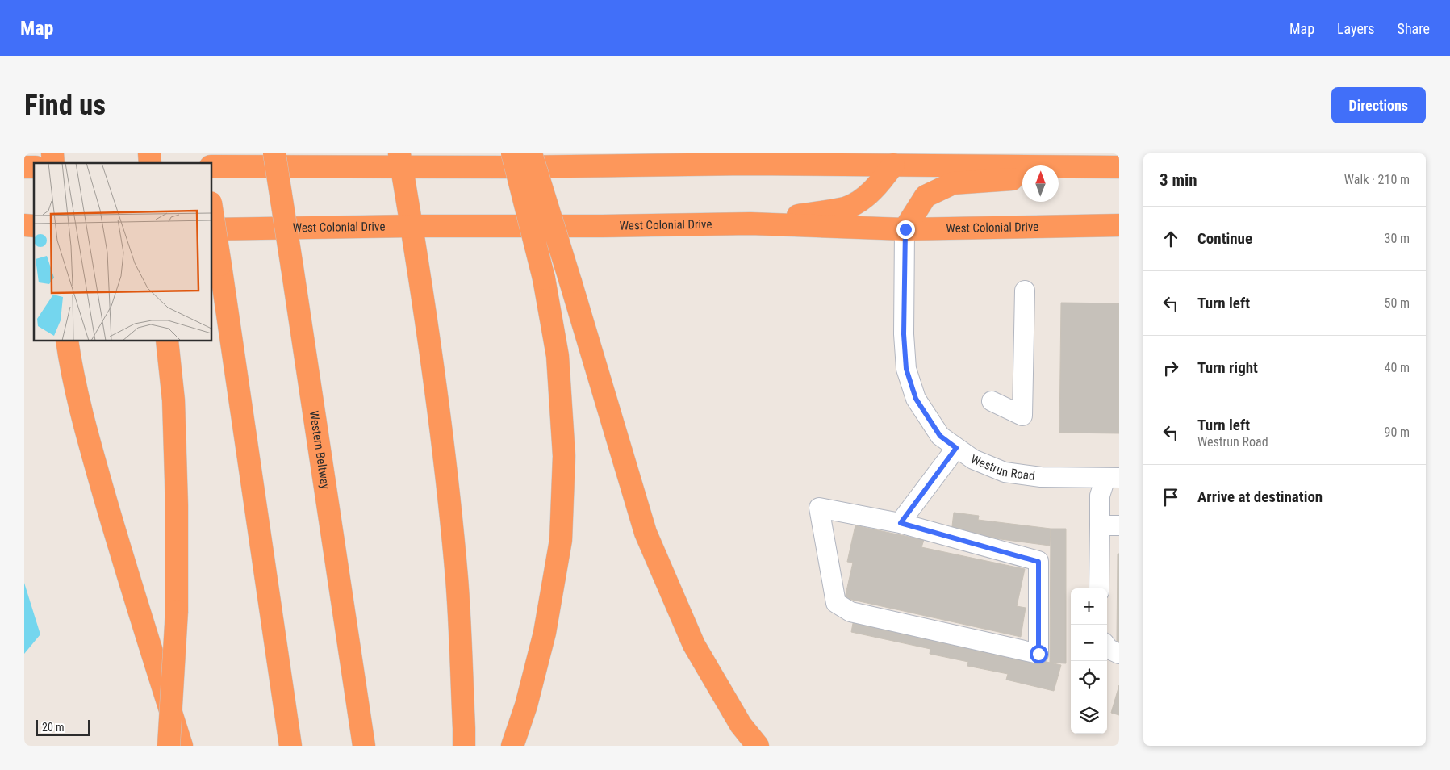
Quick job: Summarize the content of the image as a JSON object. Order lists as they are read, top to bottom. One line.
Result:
{"streets":{"highway":["West Colonial Drive","Western Beltway"],"street":["Westrun Road"]},"crossings":[["West Colonial Drive","Westrun Road"]],"scale_bar":"20 m","north":"top","page":{"header":"Map","nav":["Map","Layers","Share"],"buttons":"Directions","title":"Find us","heading":["3 min","Walk · 210 m"],"list":[["Continue","30 m"],["Turn left","50 m"],["Turn right","40 m"],["Turn left","Westrun Road","90 m"],"Arrive at destination"],"map_buttons":["+","−"],"scale":"20 m"}}
